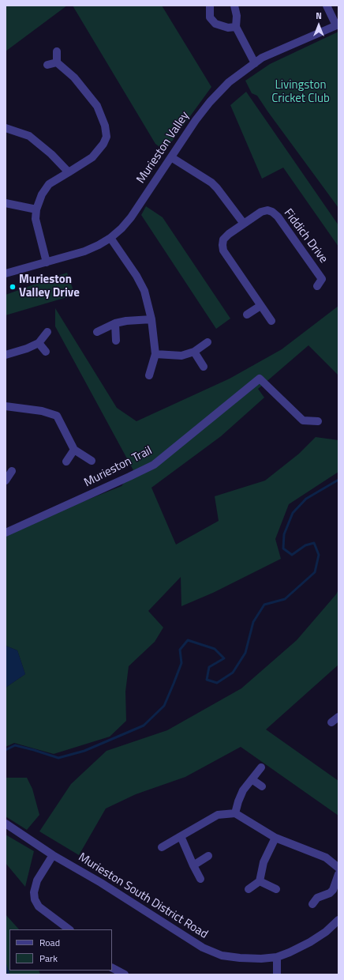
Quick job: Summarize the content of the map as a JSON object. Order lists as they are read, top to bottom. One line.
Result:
{"streets":{"street":["Murieston Valley","Fiddich Drive","Murieston Trail","Murieston South District Road"]},"parks":["Livingston Cricket Club"],"places":["Murieston Valley Drive"],"legend":["Road","Park"],"north":"top"}
